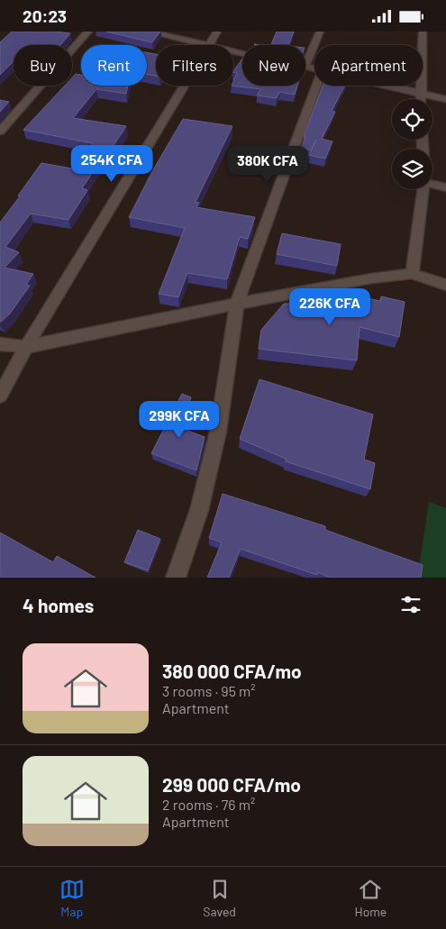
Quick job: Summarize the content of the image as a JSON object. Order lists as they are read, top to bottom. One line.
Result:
{"page":{"status":"20:23","chip":["Buy","Rent","Filters","New","Apartment"],"price":["254K CFA","380K CFA","226K CFA","299K CFA"],"heading":"4 homes","list":[{"name":"380 000 CFA/mo","note":"3 rooms · 95 m² · Apartment"},{"name":"299 000 CFA/mo","note":"2 rooms · 76 m² · Apartment"}],"tabs":["Map","Saved","Home"]}}
